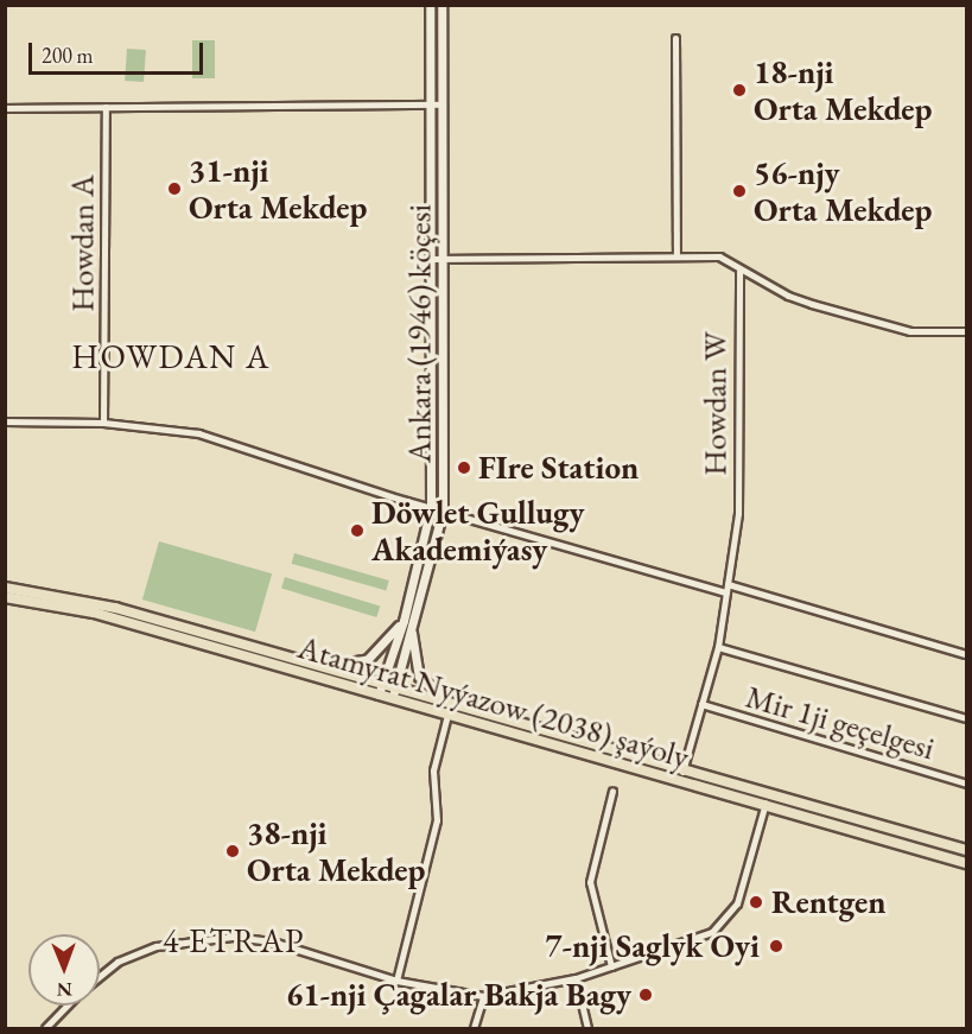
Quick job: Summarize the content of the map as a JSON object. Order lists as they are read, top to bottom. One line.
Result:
{"streets":{"main road":["Ankara (1946) köçesi","Atamyrat Nyýazow (2038) şaýoly"],"street":["Howdan A","Howdan W","Mir 1ji geçelgesi"]},"crossings":[["Ankara (1946) köçesi","Atamyrat Nyýazow (2038) şaýoly"],["Howdan W","Atamyrat Nyýazow (2038) şaýoly"],["Howdan W","Mir 1ji geçelgesi"]],"districts":["HOWDAN A","4 ETRAP"],"places":["18-nji Orta Mekdep","31-nji Orta Mekdep","56-njy Orta Mekdep","FIre Station","Döwlet Gullugy Akademiýasy","38-nji Orta Mekdep","Rentgen","7-nji Saglyk Oyi","61-nji Çagalar Bakja Bagy"],"scale_bar":"200 m","north":"bottom"}
